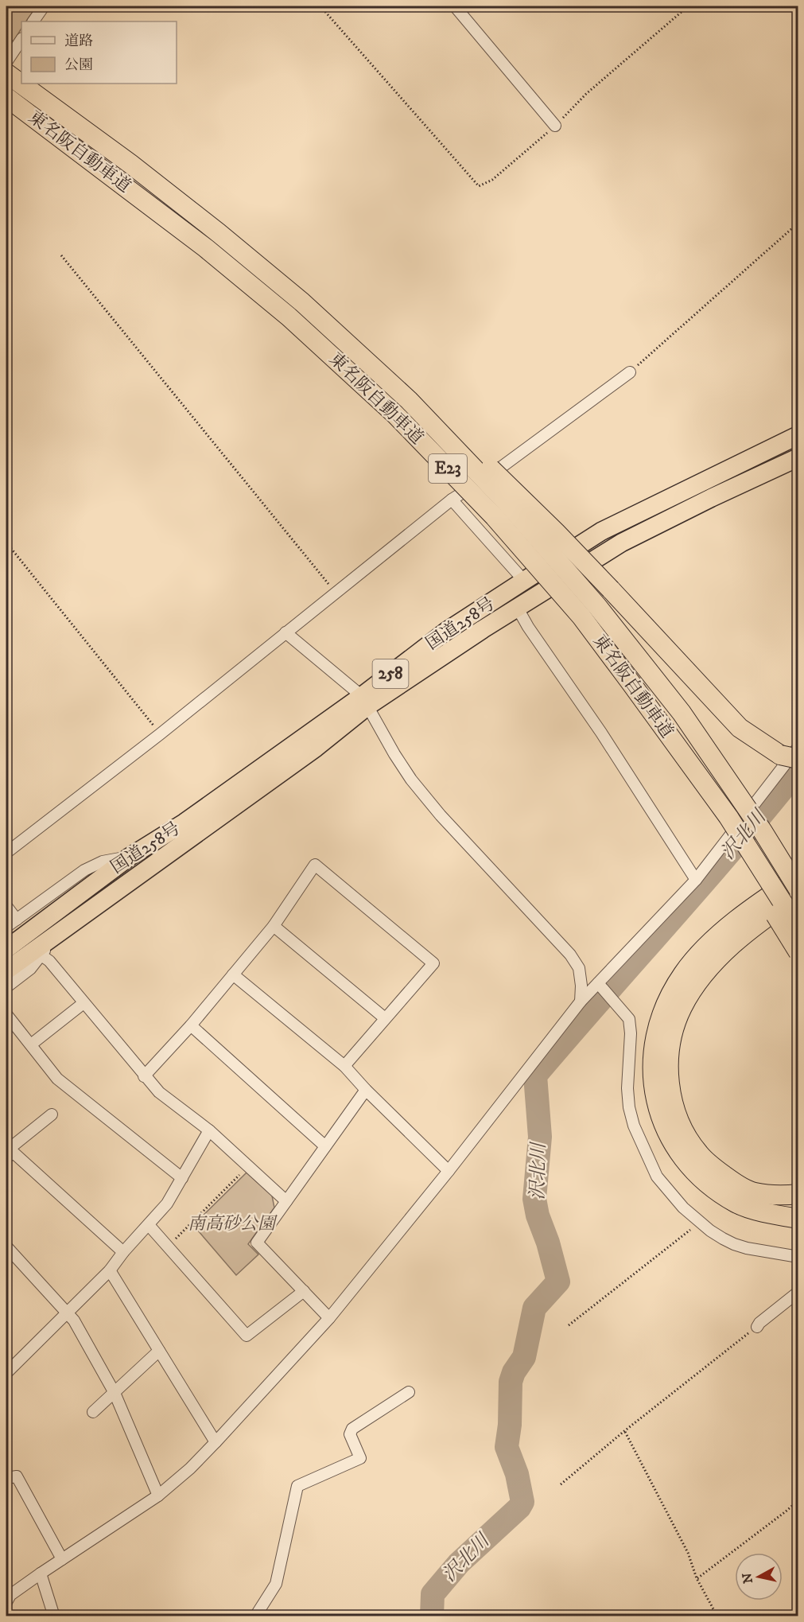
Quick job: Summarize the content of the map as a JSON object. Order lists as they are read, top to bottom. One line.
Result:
{"streets":{"highway":["東名阪自動車道","E23","国道258号","258"]},"water":["沢北川"],"parks":["南高砂公園"],"legend":["道路","公園"],"north":"left"}
